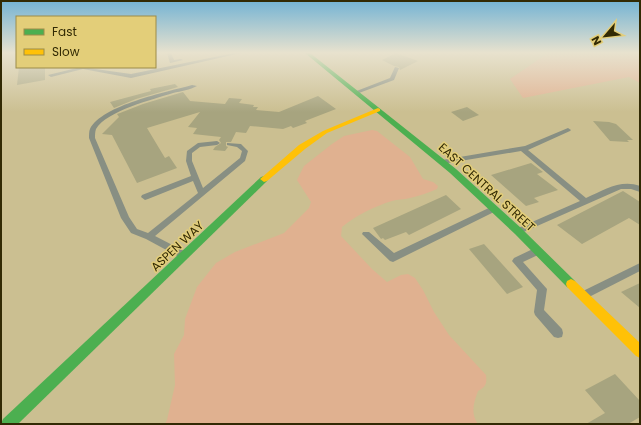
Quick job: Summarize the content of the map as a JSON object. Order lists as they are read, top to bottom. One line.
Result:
{"streets":{"main road":["EAST CENTRAL STREET","ASPEN WAY"]},"crossings":[["EAST CENTRAL STREET","ASPEN WAY"]],"legend":["Fast","Slow"],"north":"bottom left"}
